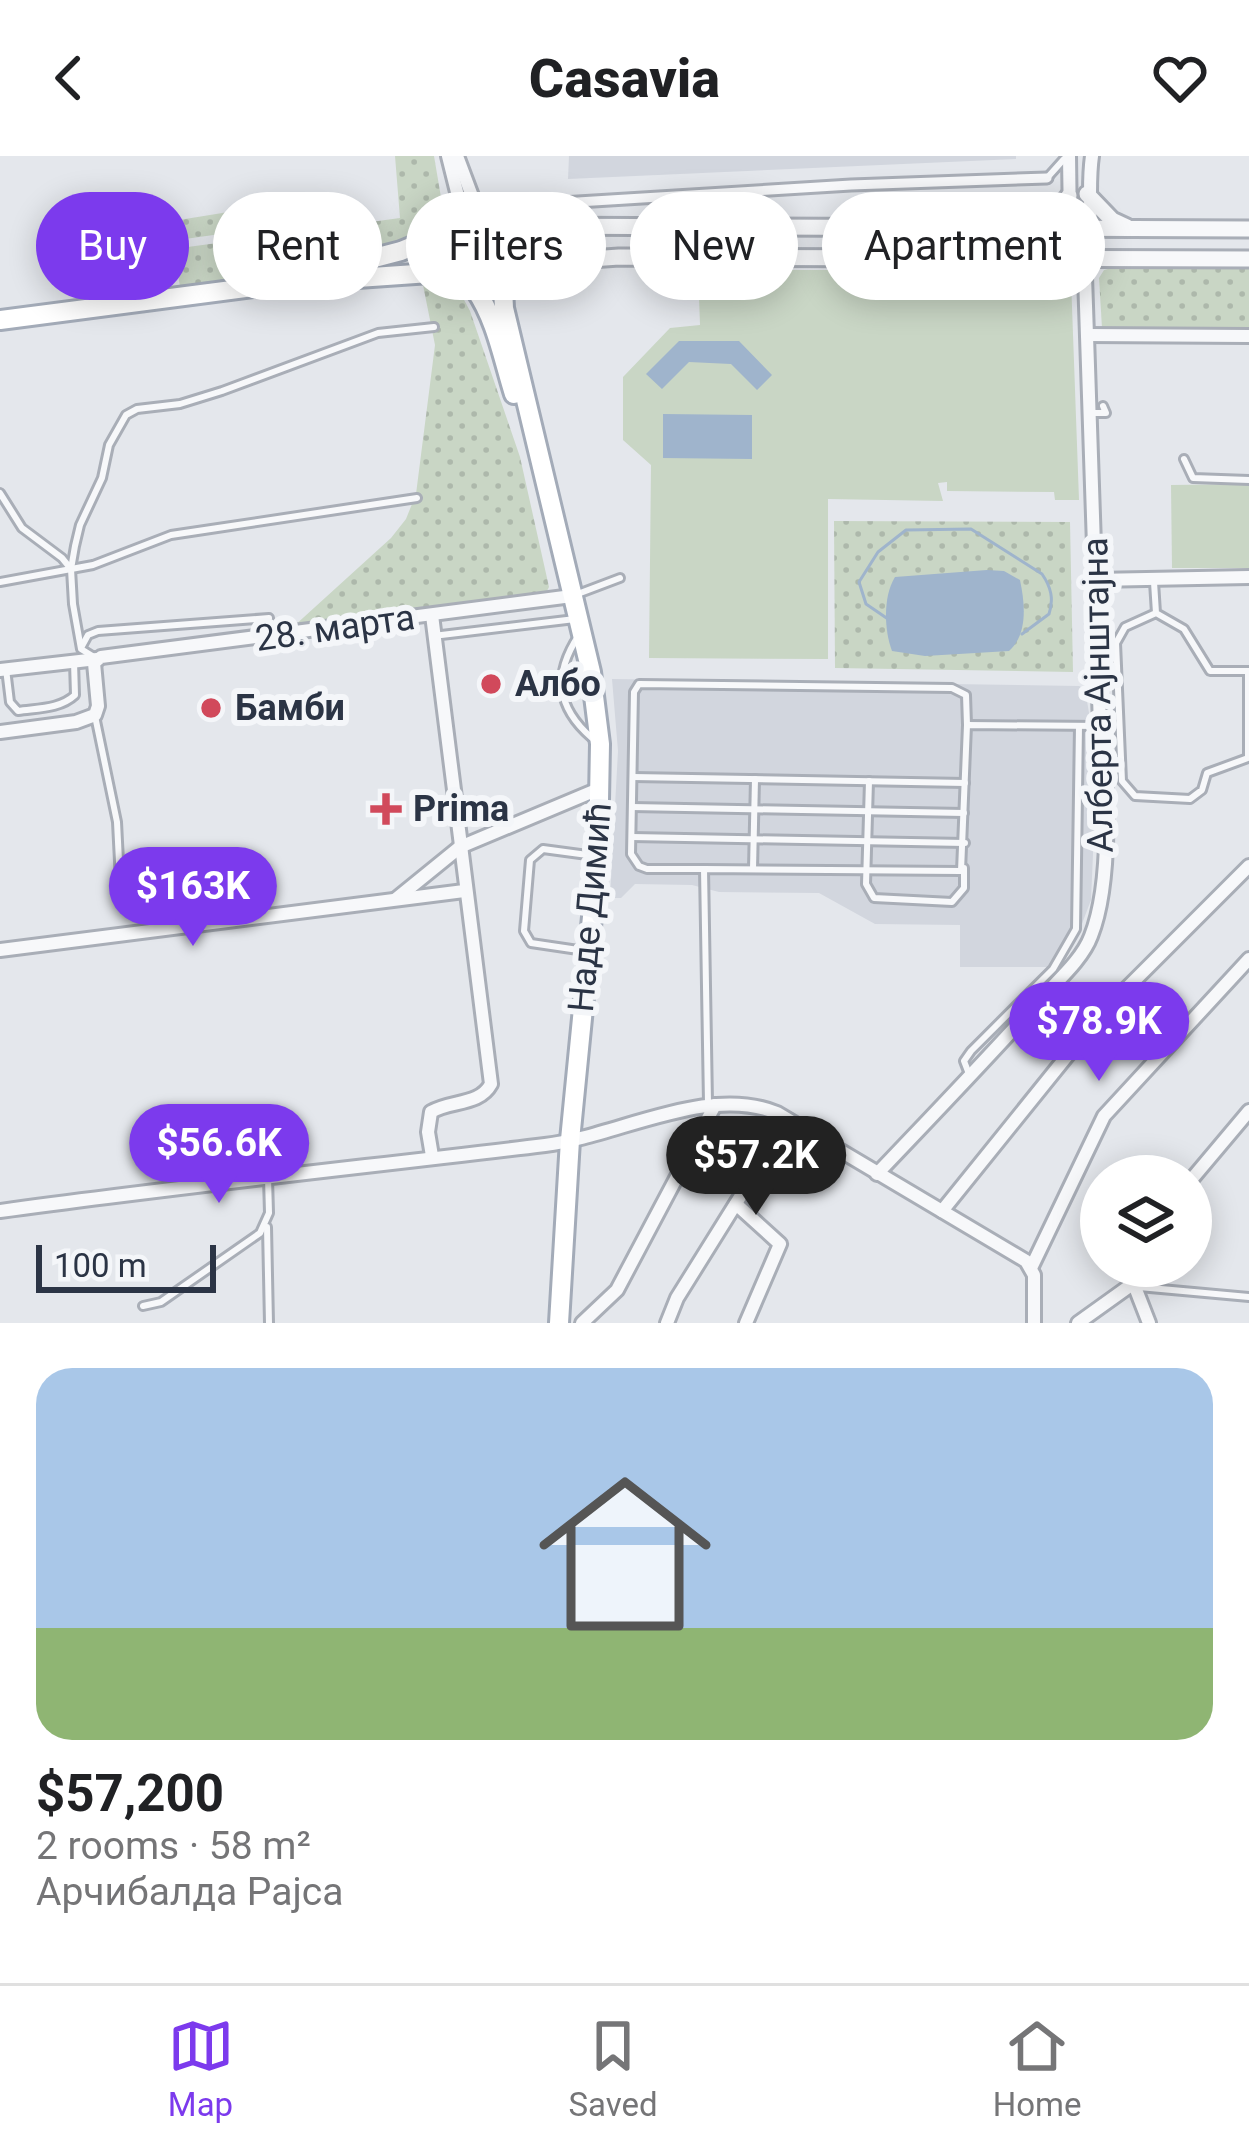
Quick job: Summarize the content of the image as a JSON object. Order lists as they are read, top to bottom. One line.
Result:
{"streets":{"main road":["Наде Димић"],"street":["28. марта","Алберта Ајнштајна"]},"crossings":[["28. марта","Наде Димић"]],"places":{"other":["Албо","Бамби"],"health":["Prima"]},"scale_bar":"100 m","page":{"header":"Casavia","chip":["Buy","Rent","Filters","New","Apartment"],"price":["$163K","$78.9K","$56.6K","$57.2K"],"scale":"100 m","list":[{"name":"$57,200","note":"2 rooms · 58 m² · Арчибалда Рајса"}],"tabs":["Map","Saved","Home"]}}
